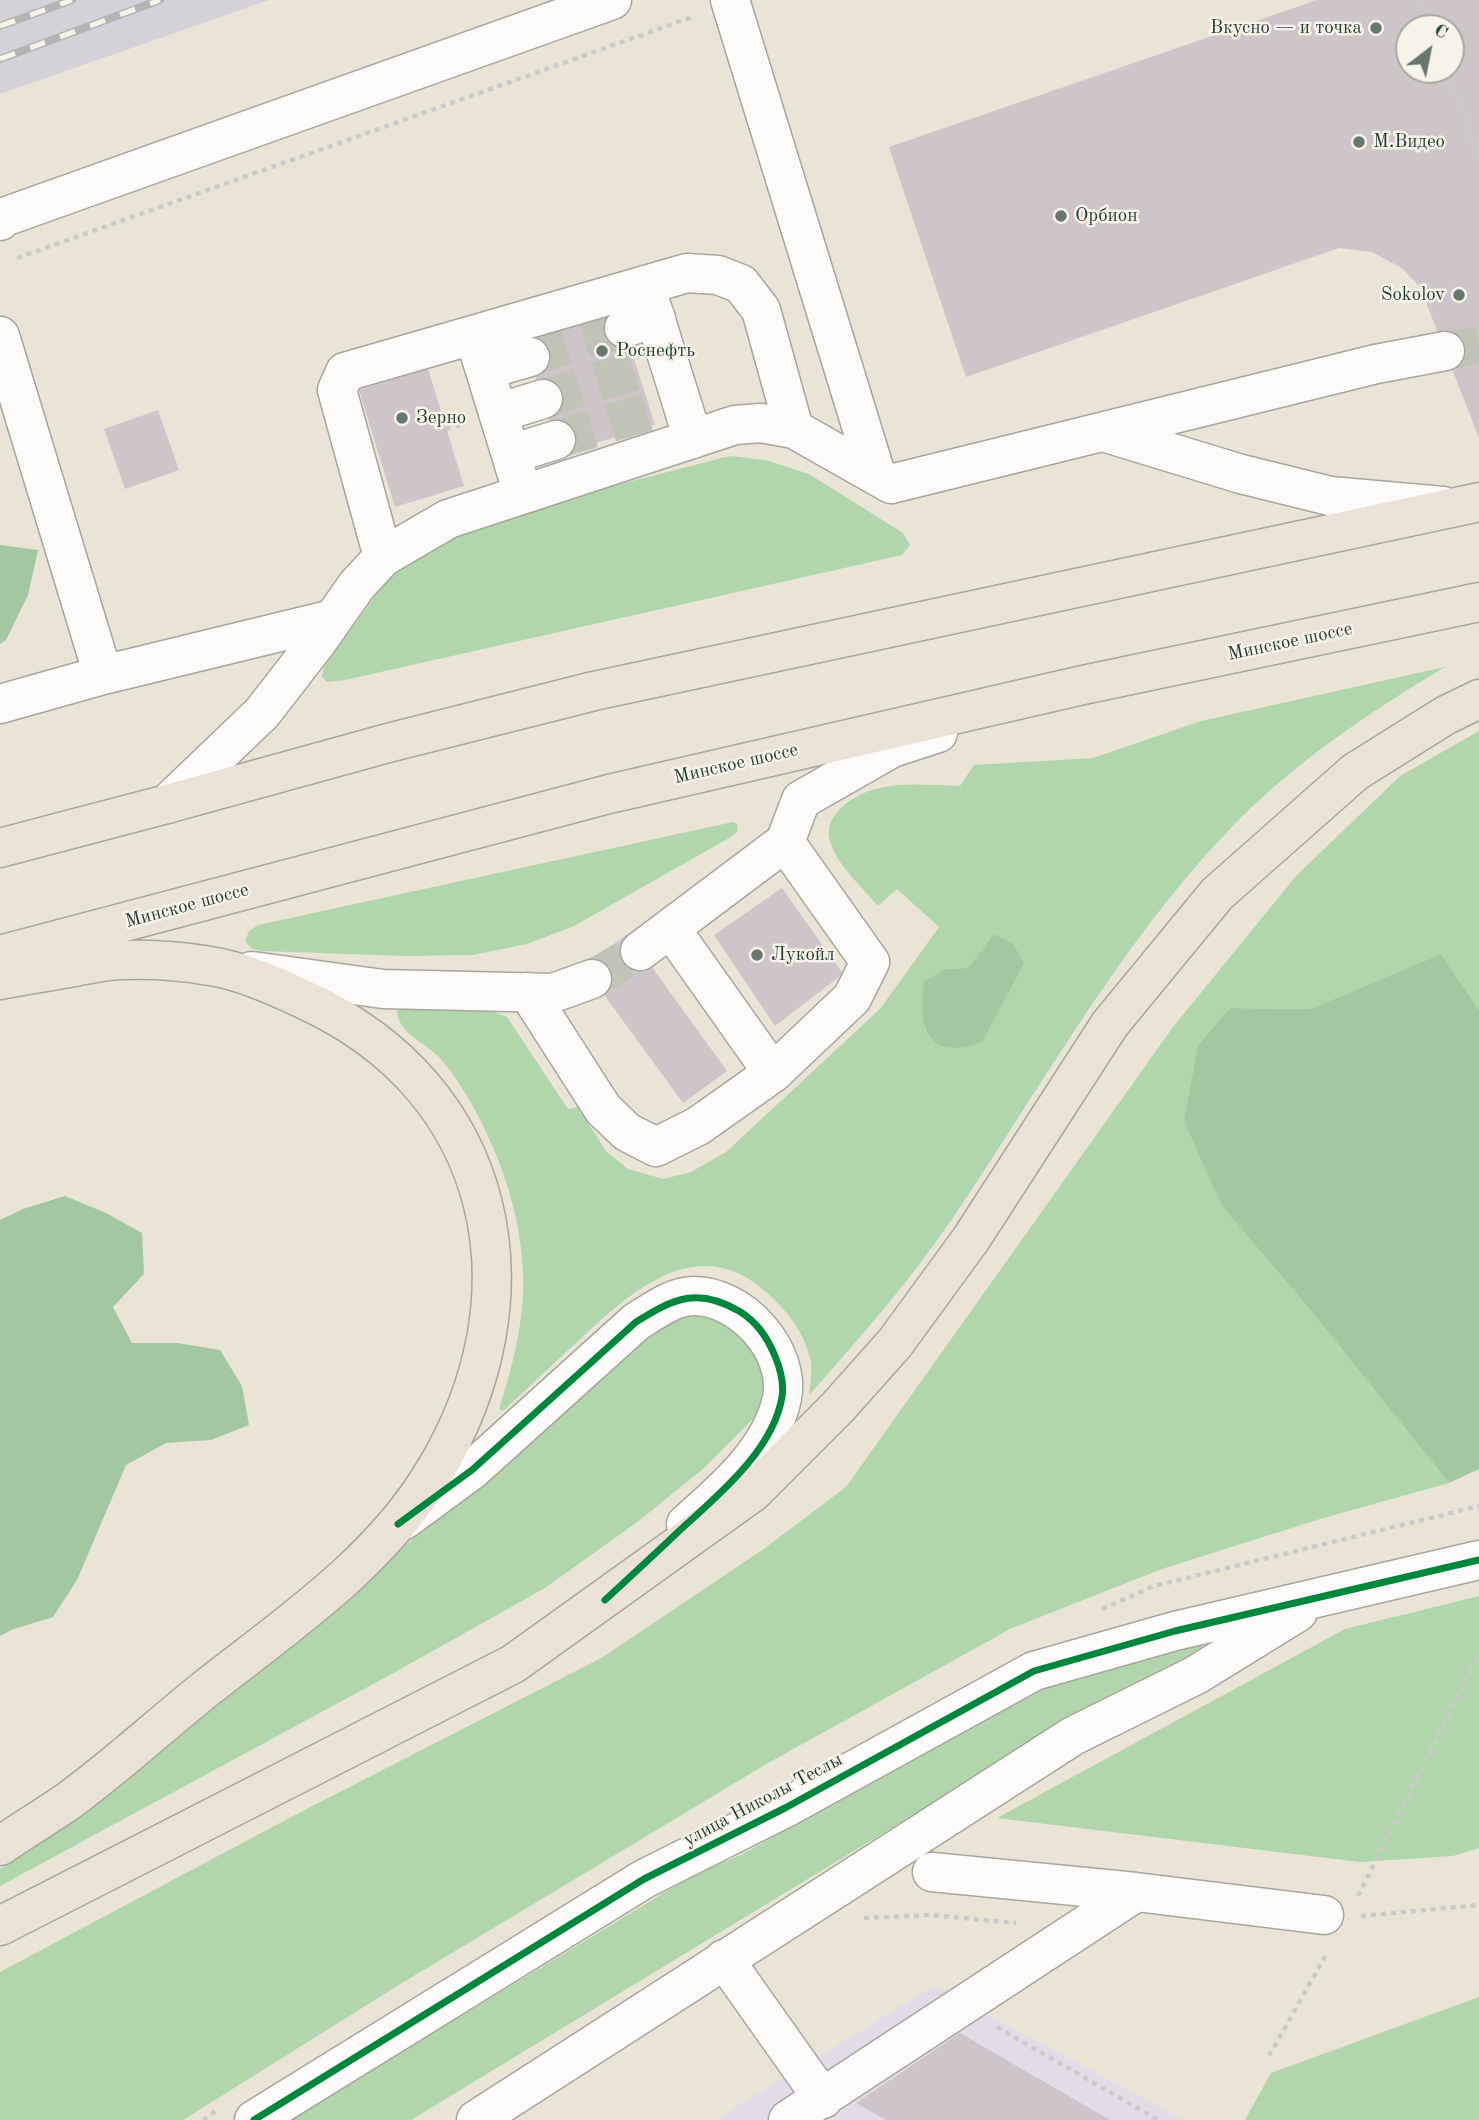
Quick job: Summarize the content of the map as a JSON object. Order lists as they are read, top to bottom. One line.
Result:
{"streets":{"main road":["Минское шоссе"],"street":["улица Николы Теслы"]},"places":["Вкусно — и точка","М.Видео","Орбион","Sokolov","Роснефть","Зерно","Лукойл"],"north":"top right"}
